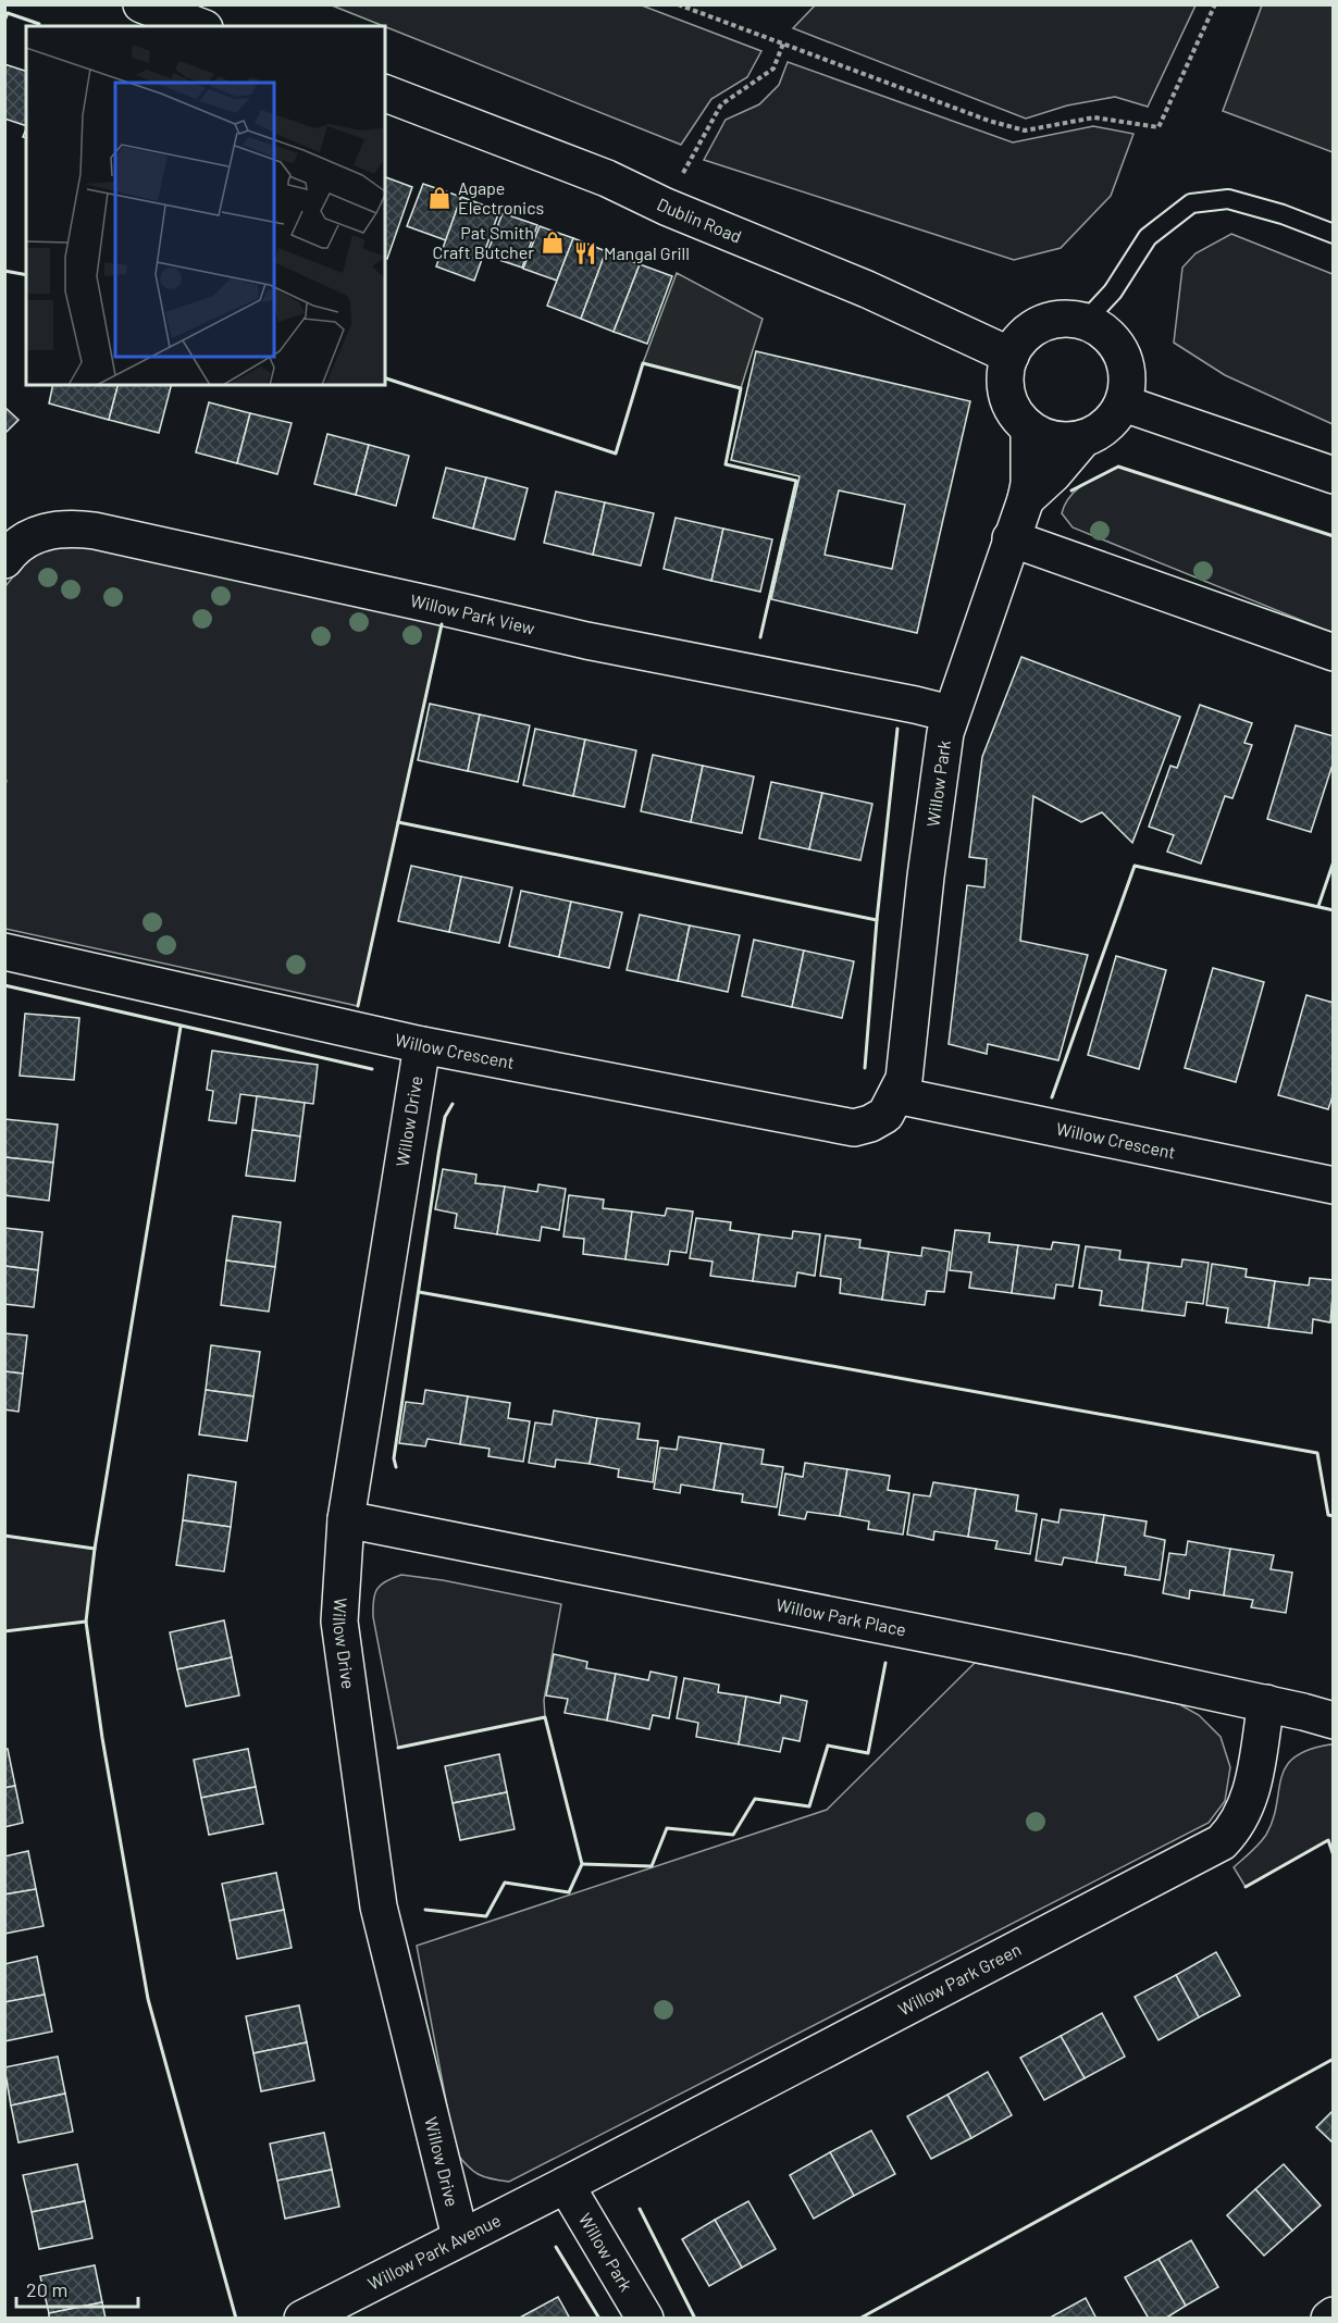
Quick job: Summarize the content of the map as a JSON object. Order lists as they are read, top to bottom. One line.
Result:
{"streets":{"street":["Dublin Road","Willow Park View","Willow Park","Willow Crescent","Willow Drive","Willow Park Place","Willow Park Green","Willow Park Avenue"]},"crossings":[["Willow Park View","Willow Park"],["Willow Park","Willow Crescent"],["Willow Park","Willow Park Green"],["Willow Park","Willow Park Avenue"],["Willow Crescent","Willow Drive"],["Willow Drive","Willow Park Place"],["Willow Drive","Willow Park Avenue"],["Willow Park Place","Willow Park Green"],["Willow Park Green","Willow Park Avenue"]],"places":{"shop":["Agape Electronics","Pat Smith Craft Butcher"],"restaurant":["Mangal Grill"]},"scale_bar":"20 m"}
